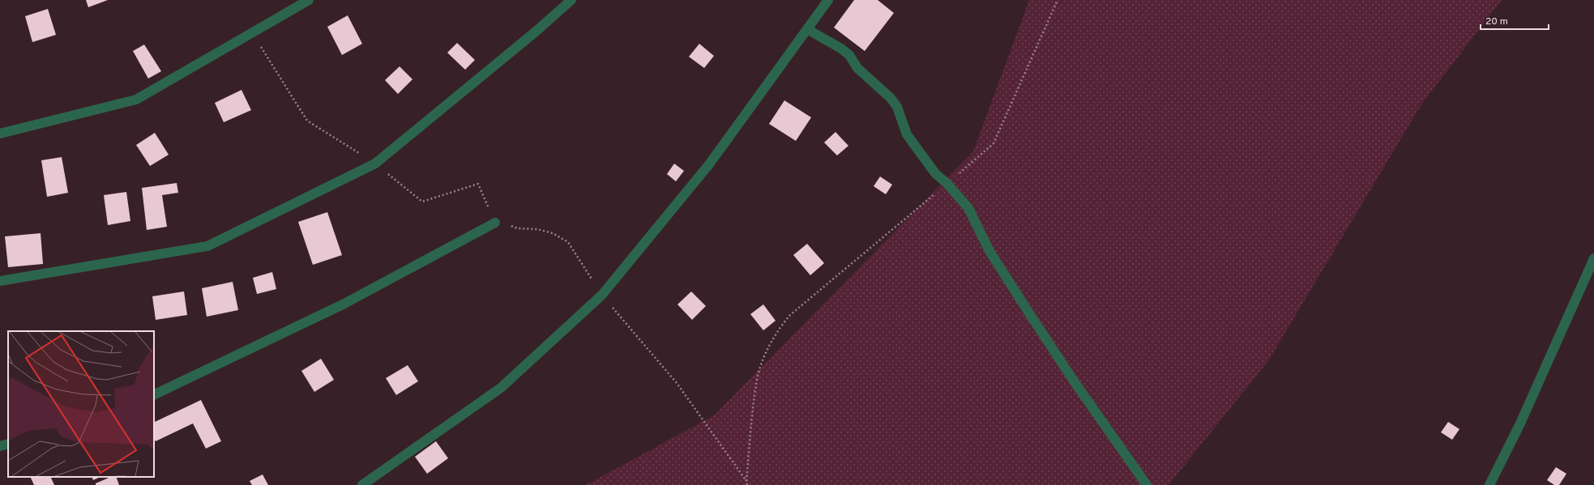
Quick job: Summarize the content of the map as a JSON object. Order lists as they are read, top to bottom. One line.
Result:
{"scale_bar":"20 m"}
